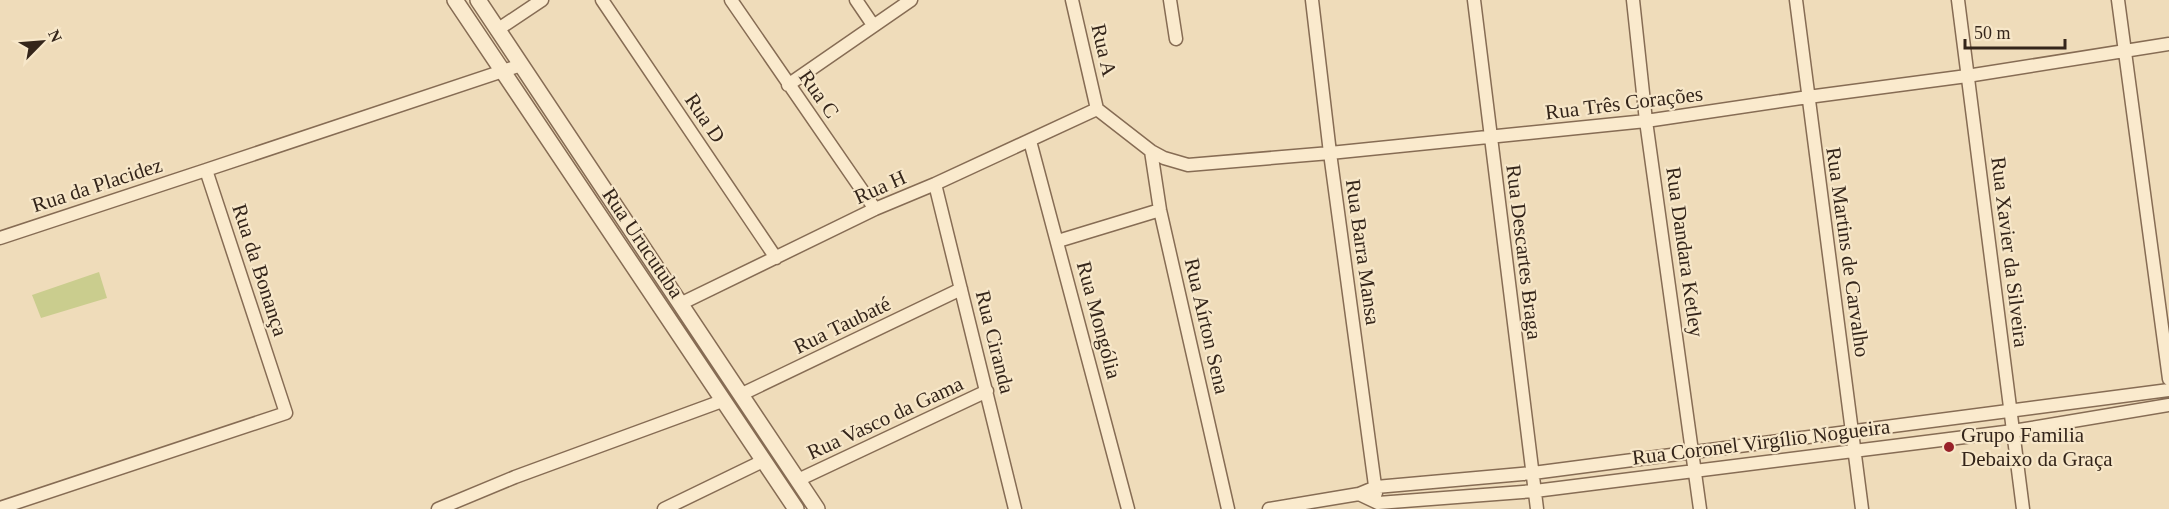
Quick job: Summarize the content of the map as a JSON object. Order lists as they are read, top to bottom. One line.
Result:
{"streets":{"street":["Rua A","Rua C","Rua Três Corações","Rua D","Rua da Placidez","Rua H","Rua Urucutuba","Rua Barra Mansa","Rua Descartes Braga","Rua Dandara Ketley","Rua Martins de Carvalho","Rua Xavier da Silveira","Rua da Bonança","Rua Mongólia","Rua Taubaté","Rua Aírton Sena","Rua Ciranda","Rua Vasco da Gama","Rua Coronel Virgílio Nogueira"]},"crossings":[["Rua A","Rua Três Corações"],["Rua A","Rua H"],["Rua C","Rua H"],["Rua Três Corações","Rua H"],["Rua Três Corações","Rua Barra Mansa"],["Rua Três Corações","Rua Descartes Braga"],["Rua Três Corações","Rua Dandara Ketley"],["Rua Três Corações","Rua Martins de Carvalho"],["Rua Três Corações","Rua Xavier da Silveira"],["Rua Três Corações","Rua Aírton Sena"],["Rua D","Rua H"],["Rua da Placidez","Rua da Bonança"],["Rua H","Rua Urucutuba"],["Rua H","Rua Mongólia"],["Rua H","Rua Ciranda"],["Rua Urucutuba","Rua Taubaté"],["Rua Urucutuba","Rua Vasco da Gama"],["Rua Barra Mansa","Rua Coronel Virgílio Nogueira"],["Rua Descartes Braga","Rua Coronel Virgílio Nogueira"],["Rua Dandara Ketley","Rua Coronel Virgílio Nogueira"],["Rua Martins de Carvalho","Rua Coronel Virgílio Nogueira"],["Rua Xavier da Silveira","Rua Coronel Virgílio Nogueira"],["Rua Taubaté","Rua Ciranda"],["Rua Ciranda","Rua Vasco da Gama"]],"places":["Grupo Familia Debaixo da Graça"],"scale_bar":"50 m","north":"top right"}
